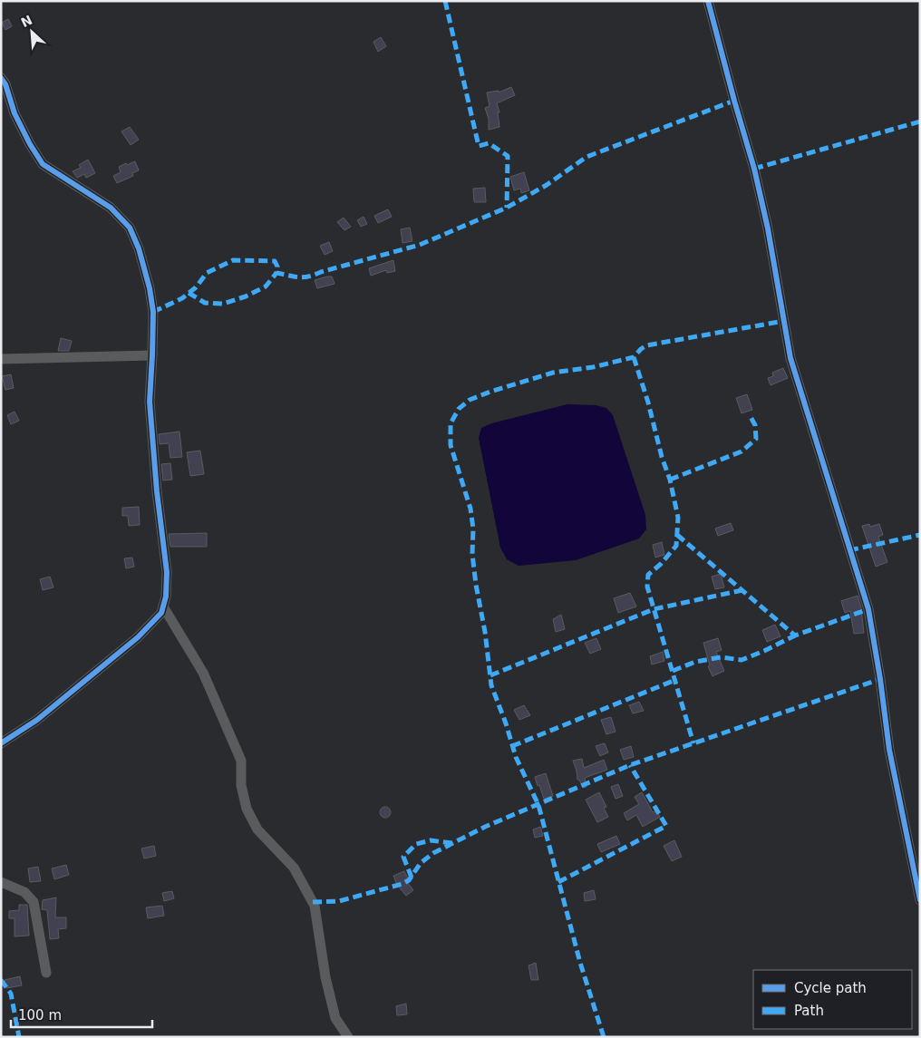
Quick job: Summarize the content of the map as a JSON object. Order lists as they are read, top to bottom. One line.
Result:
{"legend":["Cycle path","Path"],"scale_bar":"100 m","north":"top left"}
